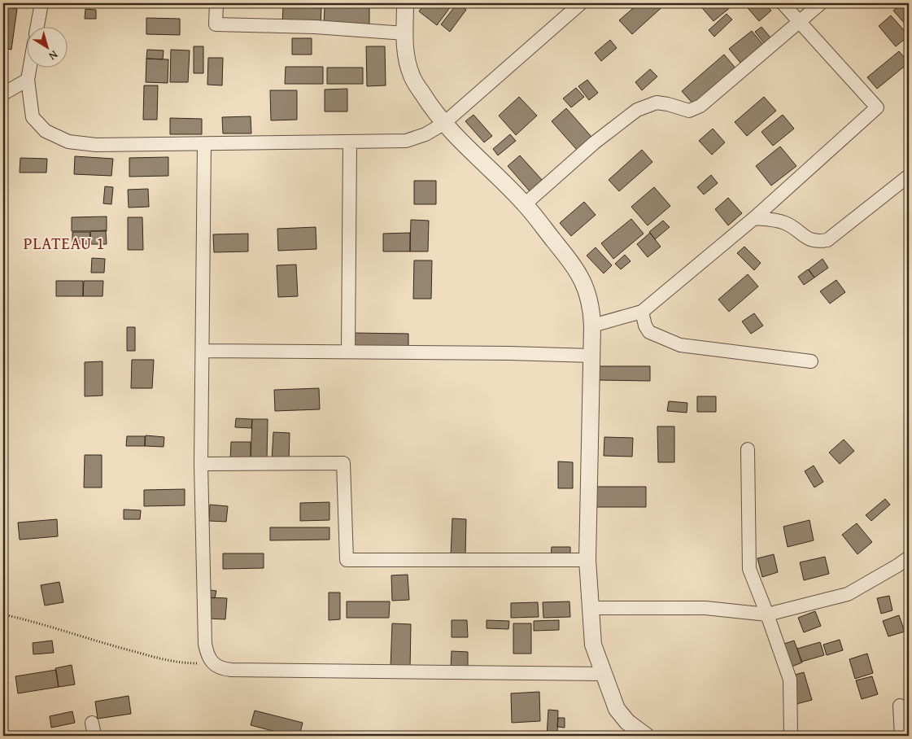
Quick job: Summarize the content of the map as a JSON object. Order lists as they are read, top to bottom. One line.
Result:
{"districts":["PLATEAU 1"],"north":"bottom right"}
